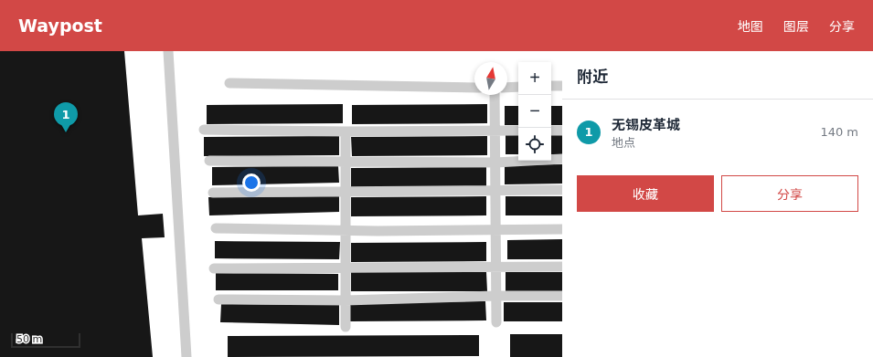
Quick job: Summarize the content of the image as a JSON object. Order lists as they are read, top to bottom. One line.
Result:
{"scale_bar":"50 m","north":"top","page":{"header":"Waypost","nav":["地图","图层","分享"],"heading":"附近","map_buttons":["+","−"],"list":[{"mark":"1","name":"无锡皮革城","note":"地点","value":"140 m"}],"pins":"1","buttons":["收藏","分享"],"scale":"50 m"}}
